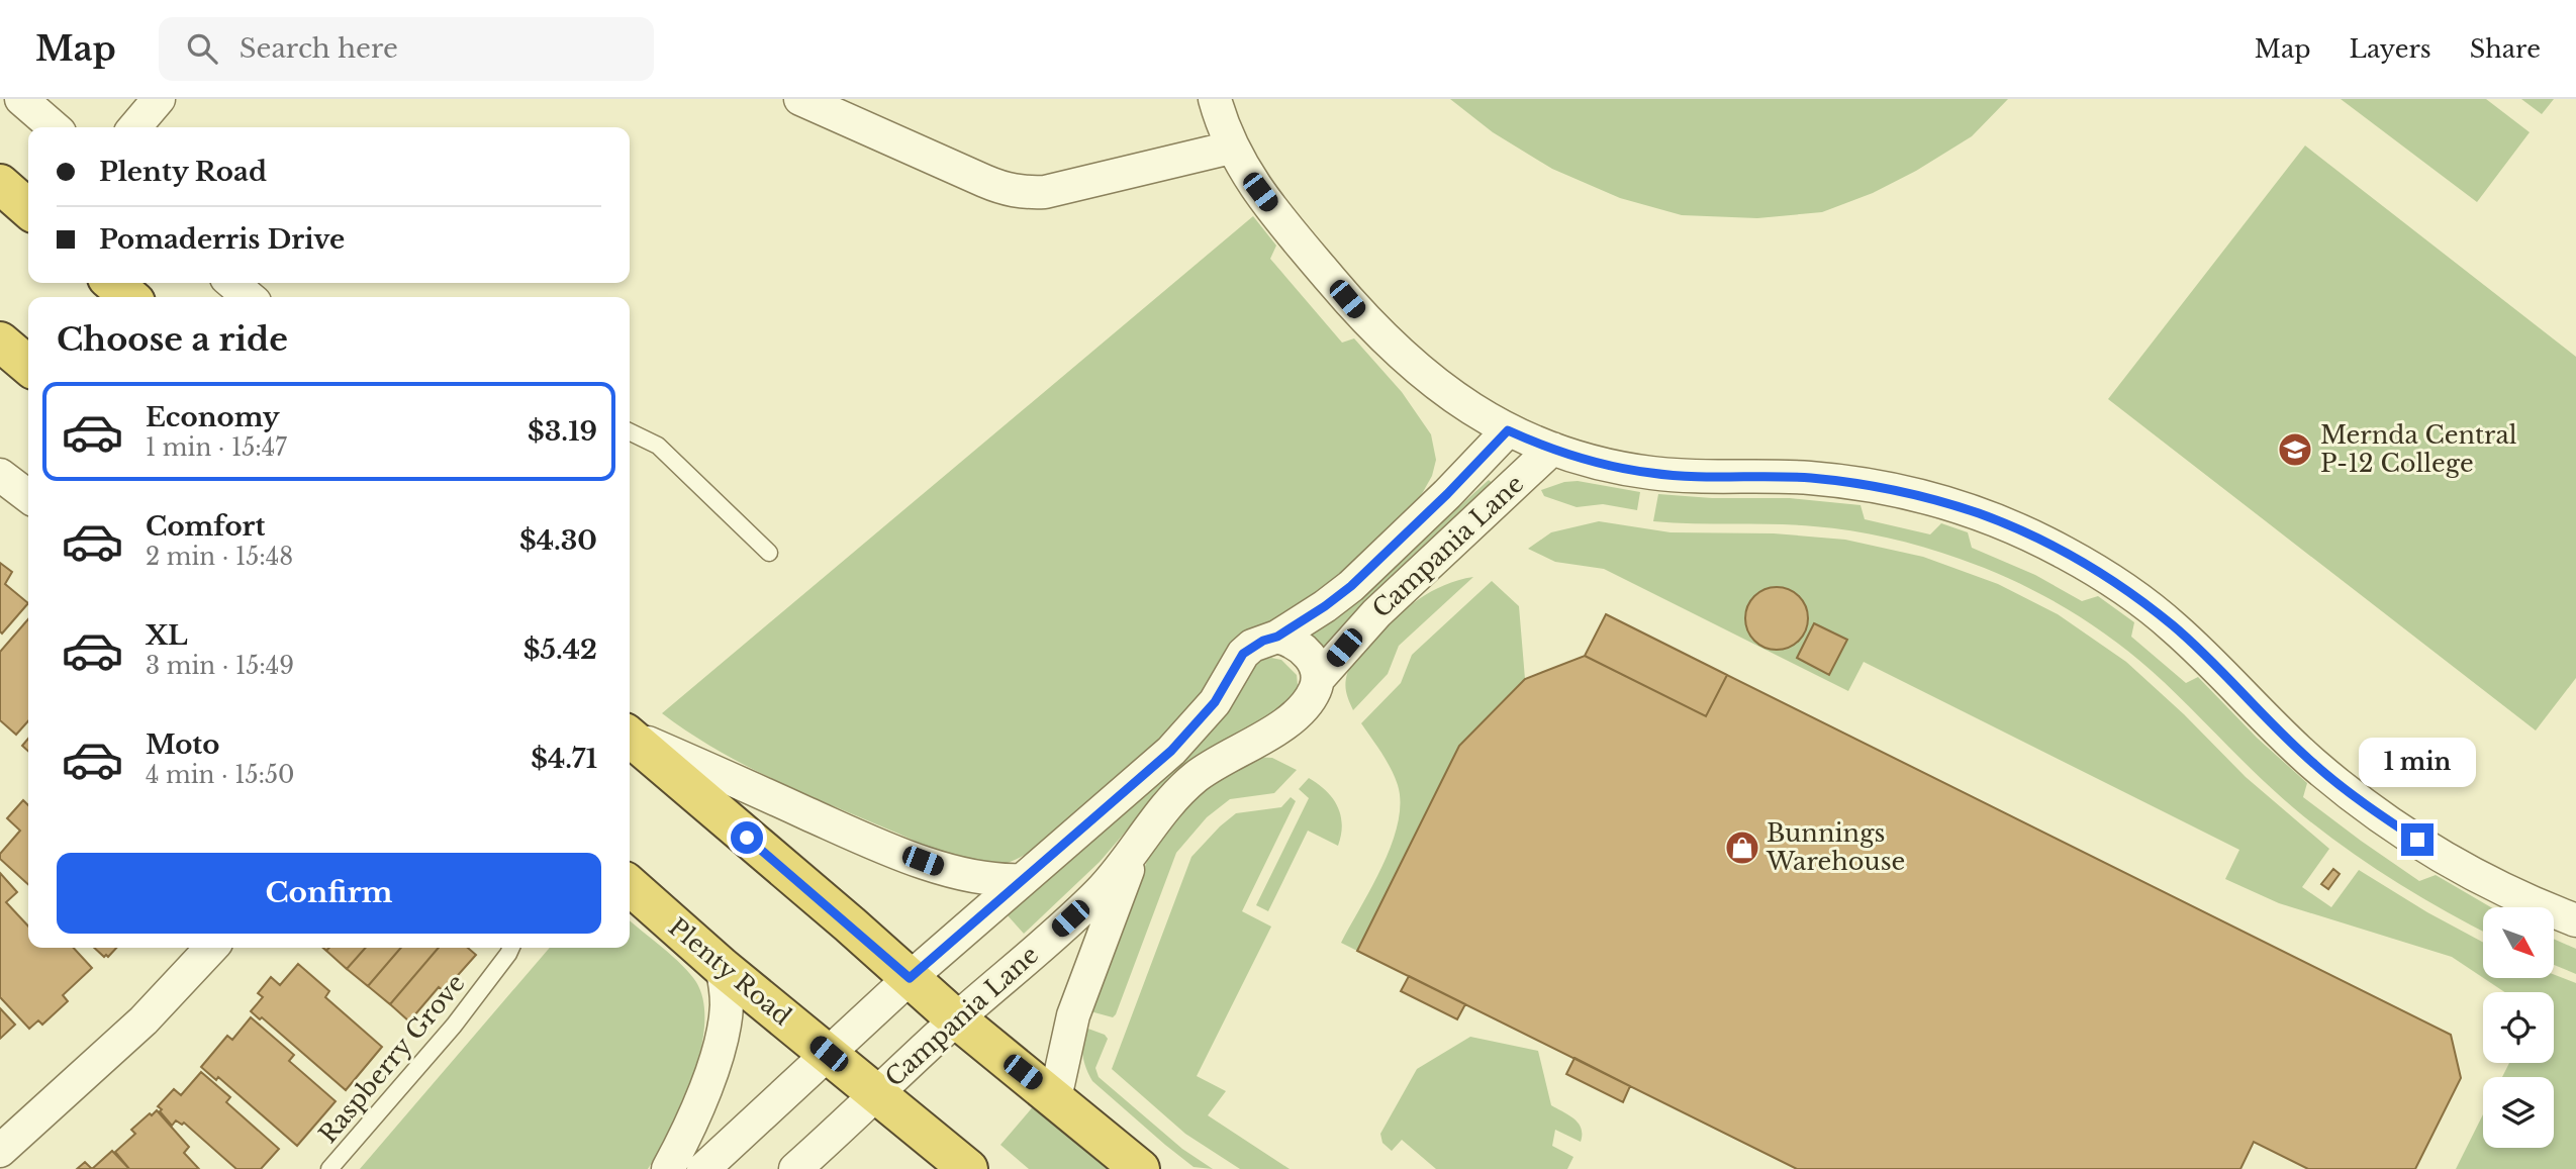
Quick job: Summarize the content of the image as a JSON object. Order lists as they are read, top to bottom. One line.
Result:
{"streets":{"highway":["Plenty Road"],"street":["Campania Lane"],"lane":["Raspberry Grove"]},"crossings":[["Campania Lane","Plenty Road"]],"places":{"school or university":["Mernda Central P-12 College"],"shop":["Bunnings Warehouse"]},"north":"bottom right","page":{"header":"Map","search":"Search here","nav":["Map","Layers","Share"],"banner":["Plenty Road","Pomaderris Drive"],"heading":"Choose a ride","list":[{"name":"Economy","note":"1 min · 15:47","value":"$3.19"},{"name":"Comfort","note":"2 min · 15:48","value":"$4.30"},{"name":"XL","note":"3 min · 15:49","value":"$5.42"},{"name":"Moto","note":"4 min · 15:50","value":"$4.71"}],"bubble":"1 min","buttons":"Confirm"}}
